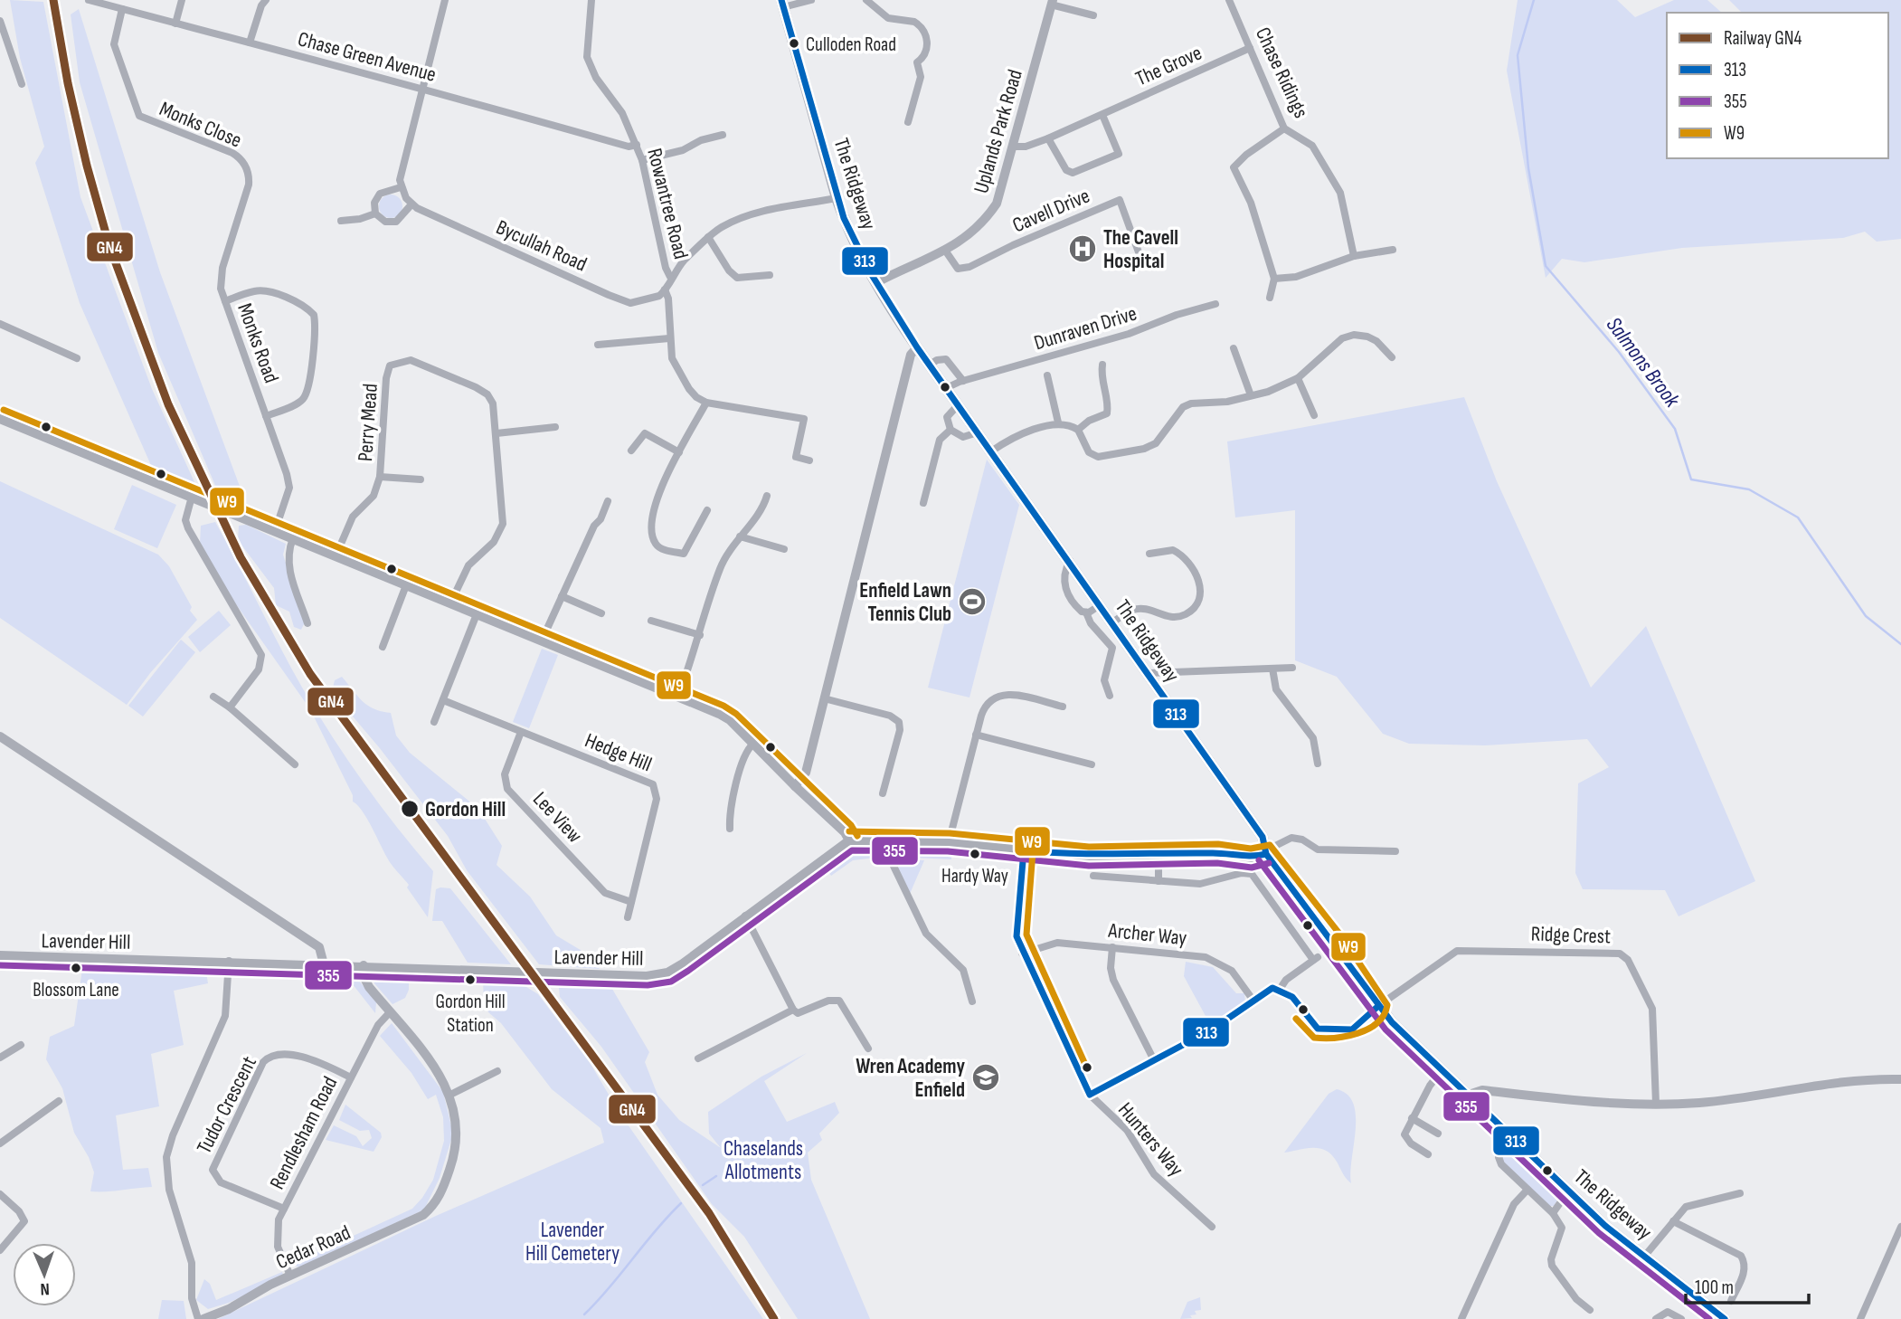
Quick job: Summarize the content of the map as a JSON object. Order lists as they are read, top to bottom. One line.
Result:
{"streets":{"main road":["The Ridgeway"],"street":["Chase Green Avenue","The Grove","Chase Ridings","Monks Close","Uplands Park Road","Rowantree Road","Cavell Drive","Bycullah Road","Dunraven Drive","Monks Road","Perry Mead","Hedge Hill","Lee View","Archer Way","Ridge Crest","Lavender Hill","Tudor Crescent","Rendlesham Road","Hunters Way","Cedar Road"]},"crossings":[["Chase Green Avenue","Monks Close"],["Chase Green Avenue","Rowantree Road"],["The Grove","Chase Ridings"],["The Grove","Uplands Park Road"],["Monks Close","Monks Road"],["Uplands Park Road","The Ridgeway"],["Uplands Park Road","Cavell Drive"],["The Ridgeway","Dunraven Drive"],["The Ridgeway","Ridge Crest"],["Rowantree Road","Bycullah Road"],["Hedge Hill","Lee View"],["Archer Way","Hunters Way"],["Tudor Crescent","Rendlesham Road"],["Rendlesham Road","Cedar Road"]],"water":["Salmons Brook"],"parks":["Chaselands Allotments","Lavender Hill Cemetery"],"places":{"other":["Culloden Road","Gordon Hill","Hardy Way","Blossom Lane","Gordon Hill Station"],"hospital":["The Cavell Hospital"],"sports":["Enfield Lawn Tennis Club"],"school or university":["Wren Academy Enfield"]},"lines":["rail line GN4","transit line 313","transit line W9","transit line 355"],"legend":["Railway GN4","313","355","W9"],"scale_bar":"100 m","north":"bottom"}
